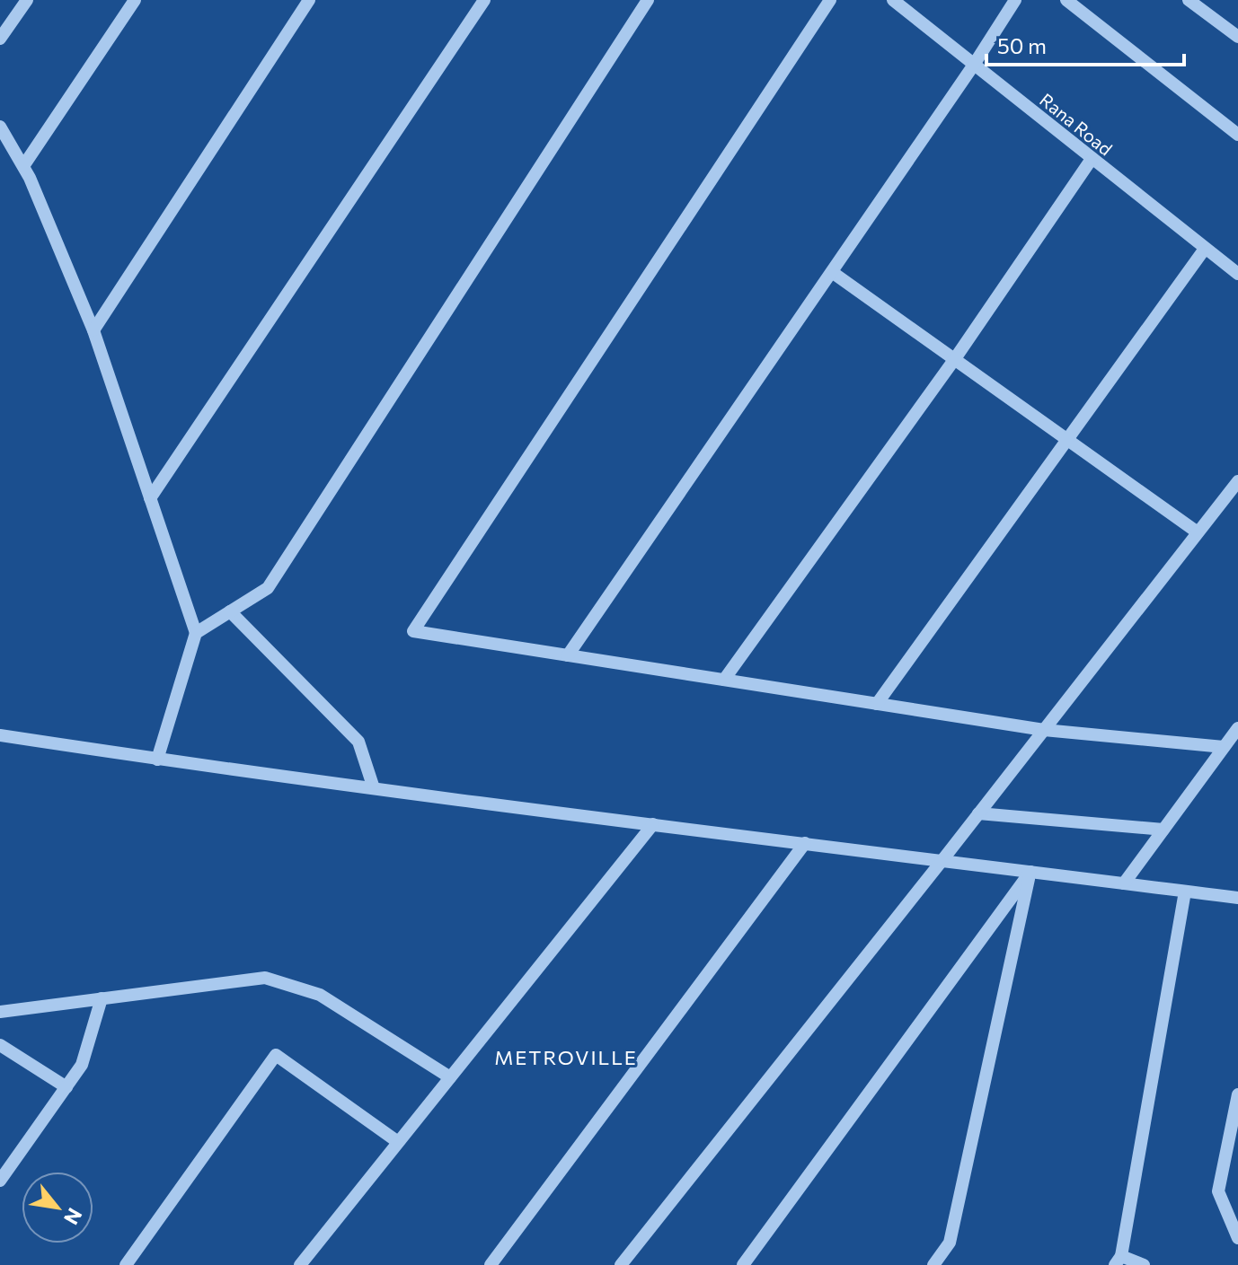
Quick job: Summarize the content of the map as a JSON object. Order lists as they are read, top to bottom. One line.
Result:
{"streets":{"street":["Rana Road"]},"districts":["METROVILLE"],"scale_bar":"50 m","north":"bottom right"}
